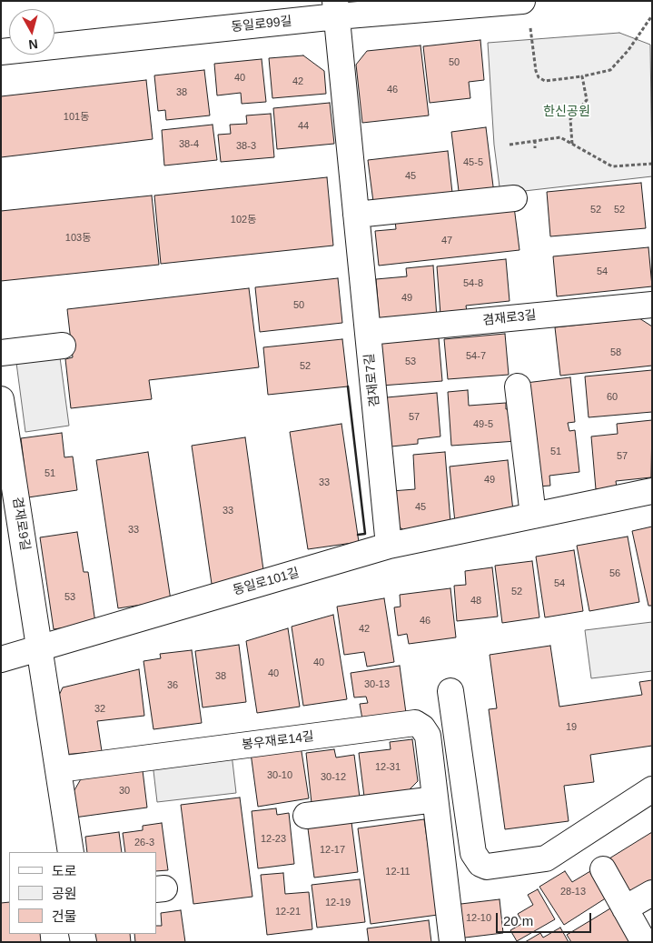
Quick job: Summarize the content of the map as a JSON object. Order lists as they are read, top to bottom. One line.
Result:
{"streets":{"street":["동일로99길","겸재로3길","겸재로7길","겸재로9길","동일로101길","봉우재로14길"]},"crossings":[["동일로99길","겸재로7길"],["겸재로3길","겸재로7길"],["겸재로7길","동일로101길"],["겸재로9길","동일로101길"]],"parks":["한신공원"],"house_numbers":["50","40","42","46","38","101동","44","38-4","38-3","45-5","45","52","52","102동","103동","47","54","54-8","49","50","58","54-7","53","52","60","57","49-5","51","57","51","49","33","45","33","33","56","54","52","53","48","46","42","40","40","38","30-13","36","32","19","12-31","30-10","30-12","30","12-23","26-3","12-17","12-11","28-13","12-19","12-21","12-10"],"legend":["도로","공원","건물"],"scale_bar":"20 m","north":"bottom"}
